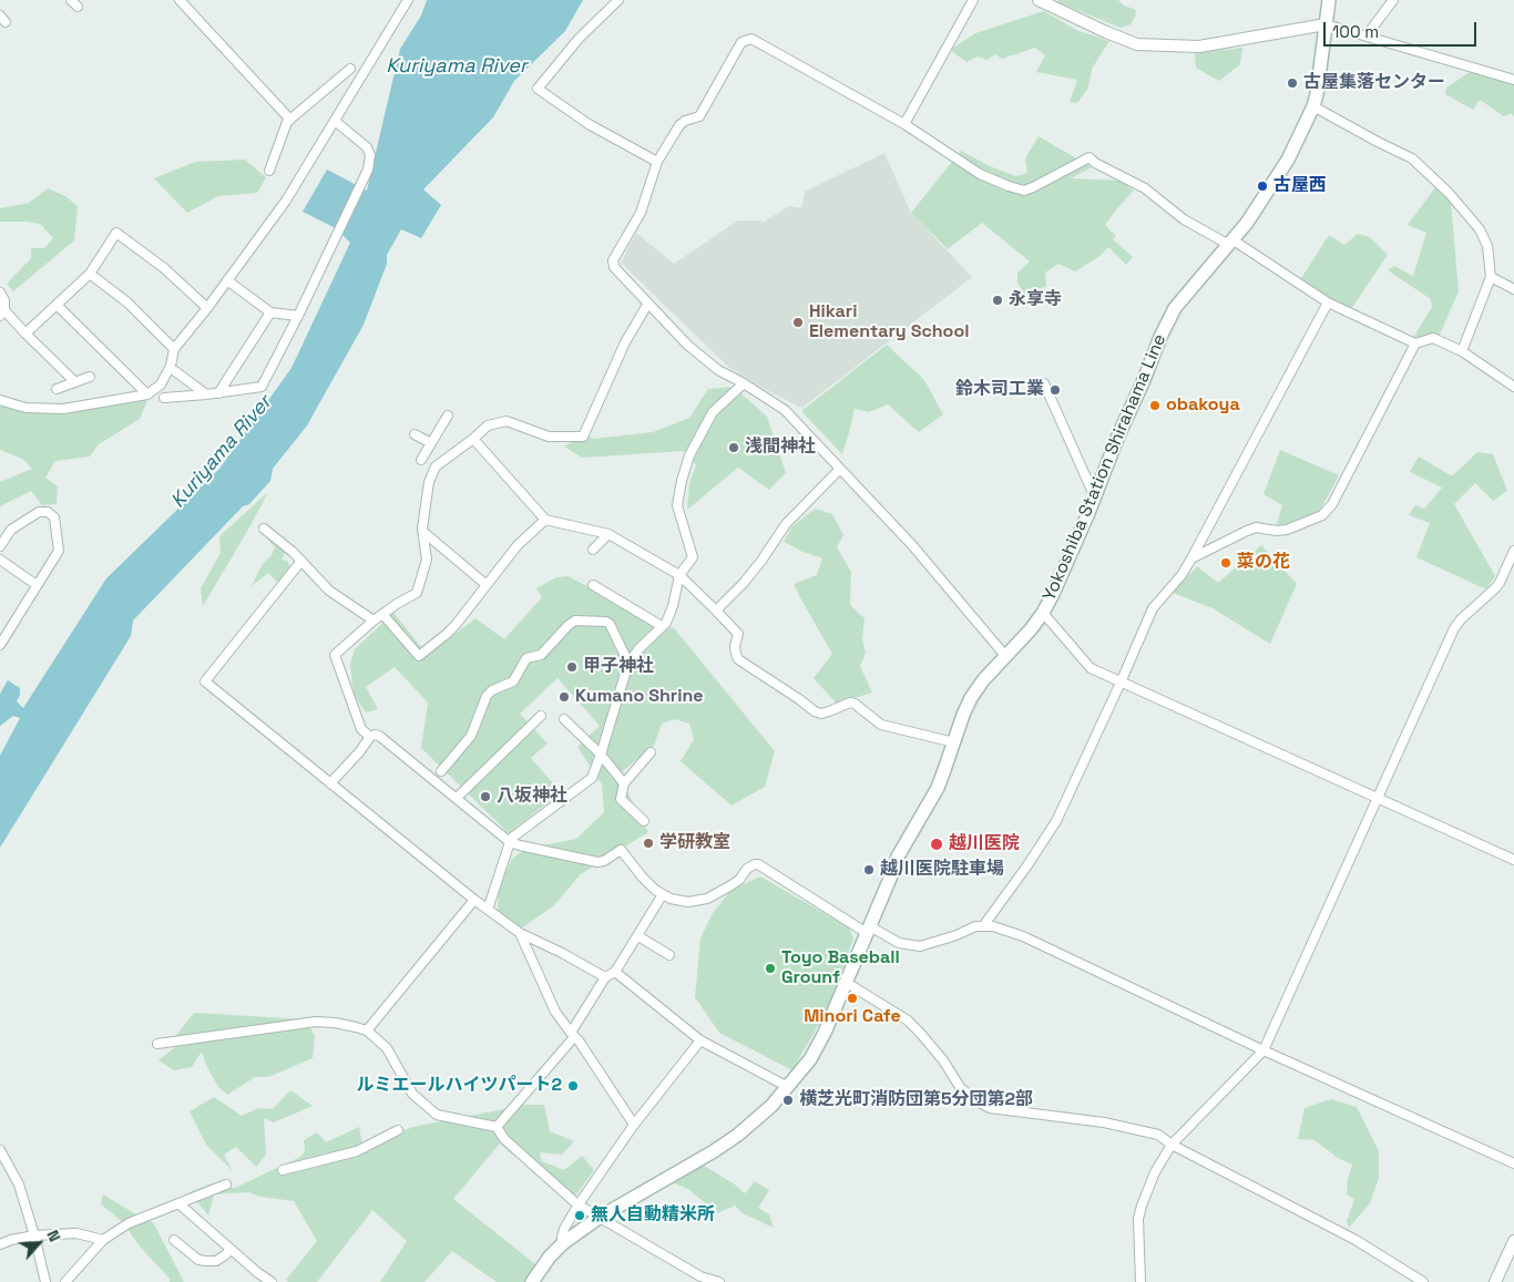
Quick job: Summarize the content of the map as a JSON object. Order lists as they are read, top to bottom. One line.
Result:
{"streets":{"main road":["Yokoshiba Station Shirahama Line"]},"water":["Kuriyama River"],"places":["古屋集落センター","古屋西","永享寺","Hikari Elementary School","鈴木司工業","obakoya","浅間神社","菜の花","甲子神社","Kumano Shrine","八坂神社","学研教室","越川医院","越川医院駐車場","Toyo Baseball Grounf","Minori Cafe","ルミエールハイツパート2","横芝光町消防団第5分団第2部","無人自動精米所"],"scale_bar":"100 m","north":"top right"}
